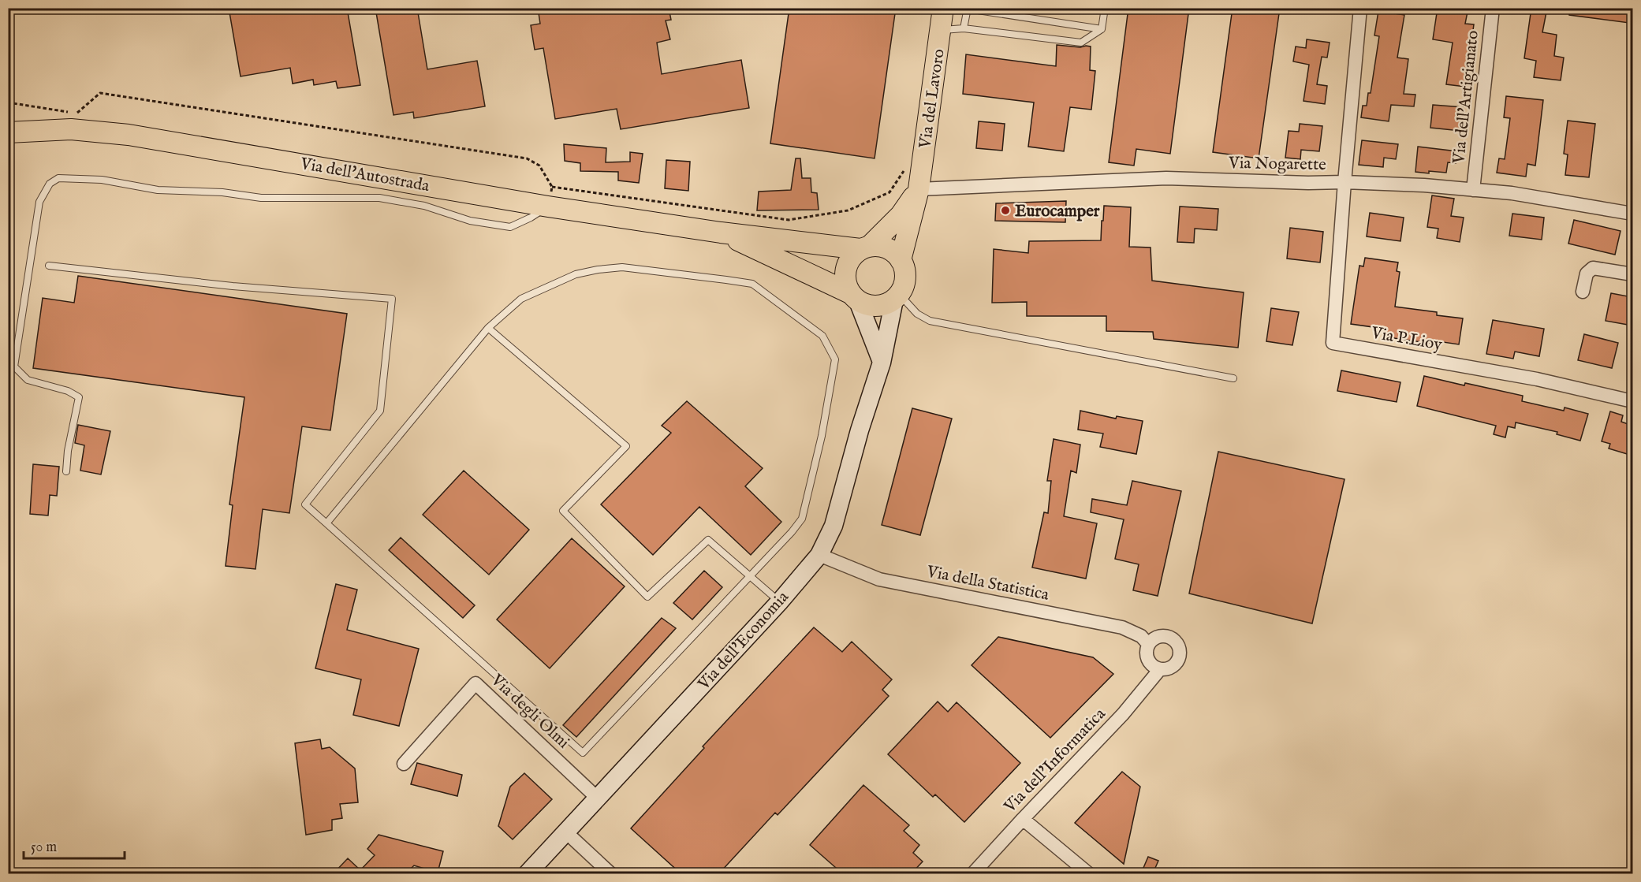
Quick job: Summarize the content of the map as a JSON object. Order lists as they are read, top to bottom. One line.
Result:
{"streets":{"main road":["Via del Lavoro","Via dell'Autostrada","Via dell'Economia"],"street":["Via dell'Artigianato","Via Nogarette","Via P.Lioy","Via della Statistica","Via degli Olmi","Via dell'Informatica"]},"crossings":[["Via dell'Artigianato","Via Nogarette"],["Via del Lavoro","Via Nogarette"],["Via del Lavoro","Via dell'Autostrada"],["Via del Lavoro","Via dell'Economia"],["Via Nogarette","Via P.Lioy"],["Via dell'Autostrada","Via dell'Economia"],["Via della Statistica","Via dell'Economia"],["Via della Statistica","Via dell'Informatica"],["Via dell'Economia","Via degli Olmi"]],"places":["Eurocamper"],"scale_bar":"50 m"}
